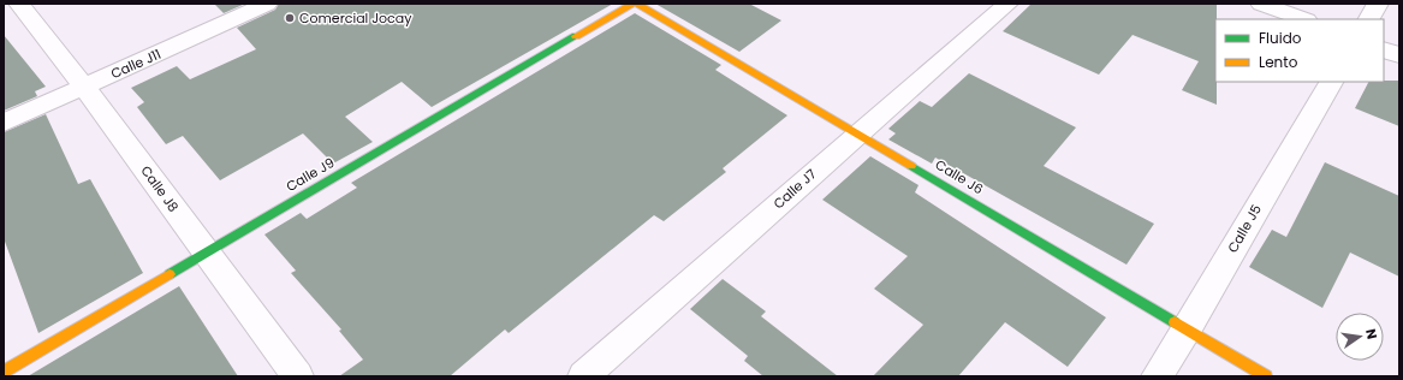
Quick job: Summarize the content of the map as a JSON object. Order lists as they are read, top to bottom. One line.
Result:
{"streets":{"street":["Calle J11","Calle J9","Calle J6","Calle J8","Calle J7","Calle J5"]},"crossings":[["Calle J11","Calle J8"],["Calle J9","Calle J8"],["Calle J6","Calle J7"],["Calle J6","Calle J5"]],"places":["Comercial Jocay"],"legend":["Fluido","Lento"],"north":"right"}
